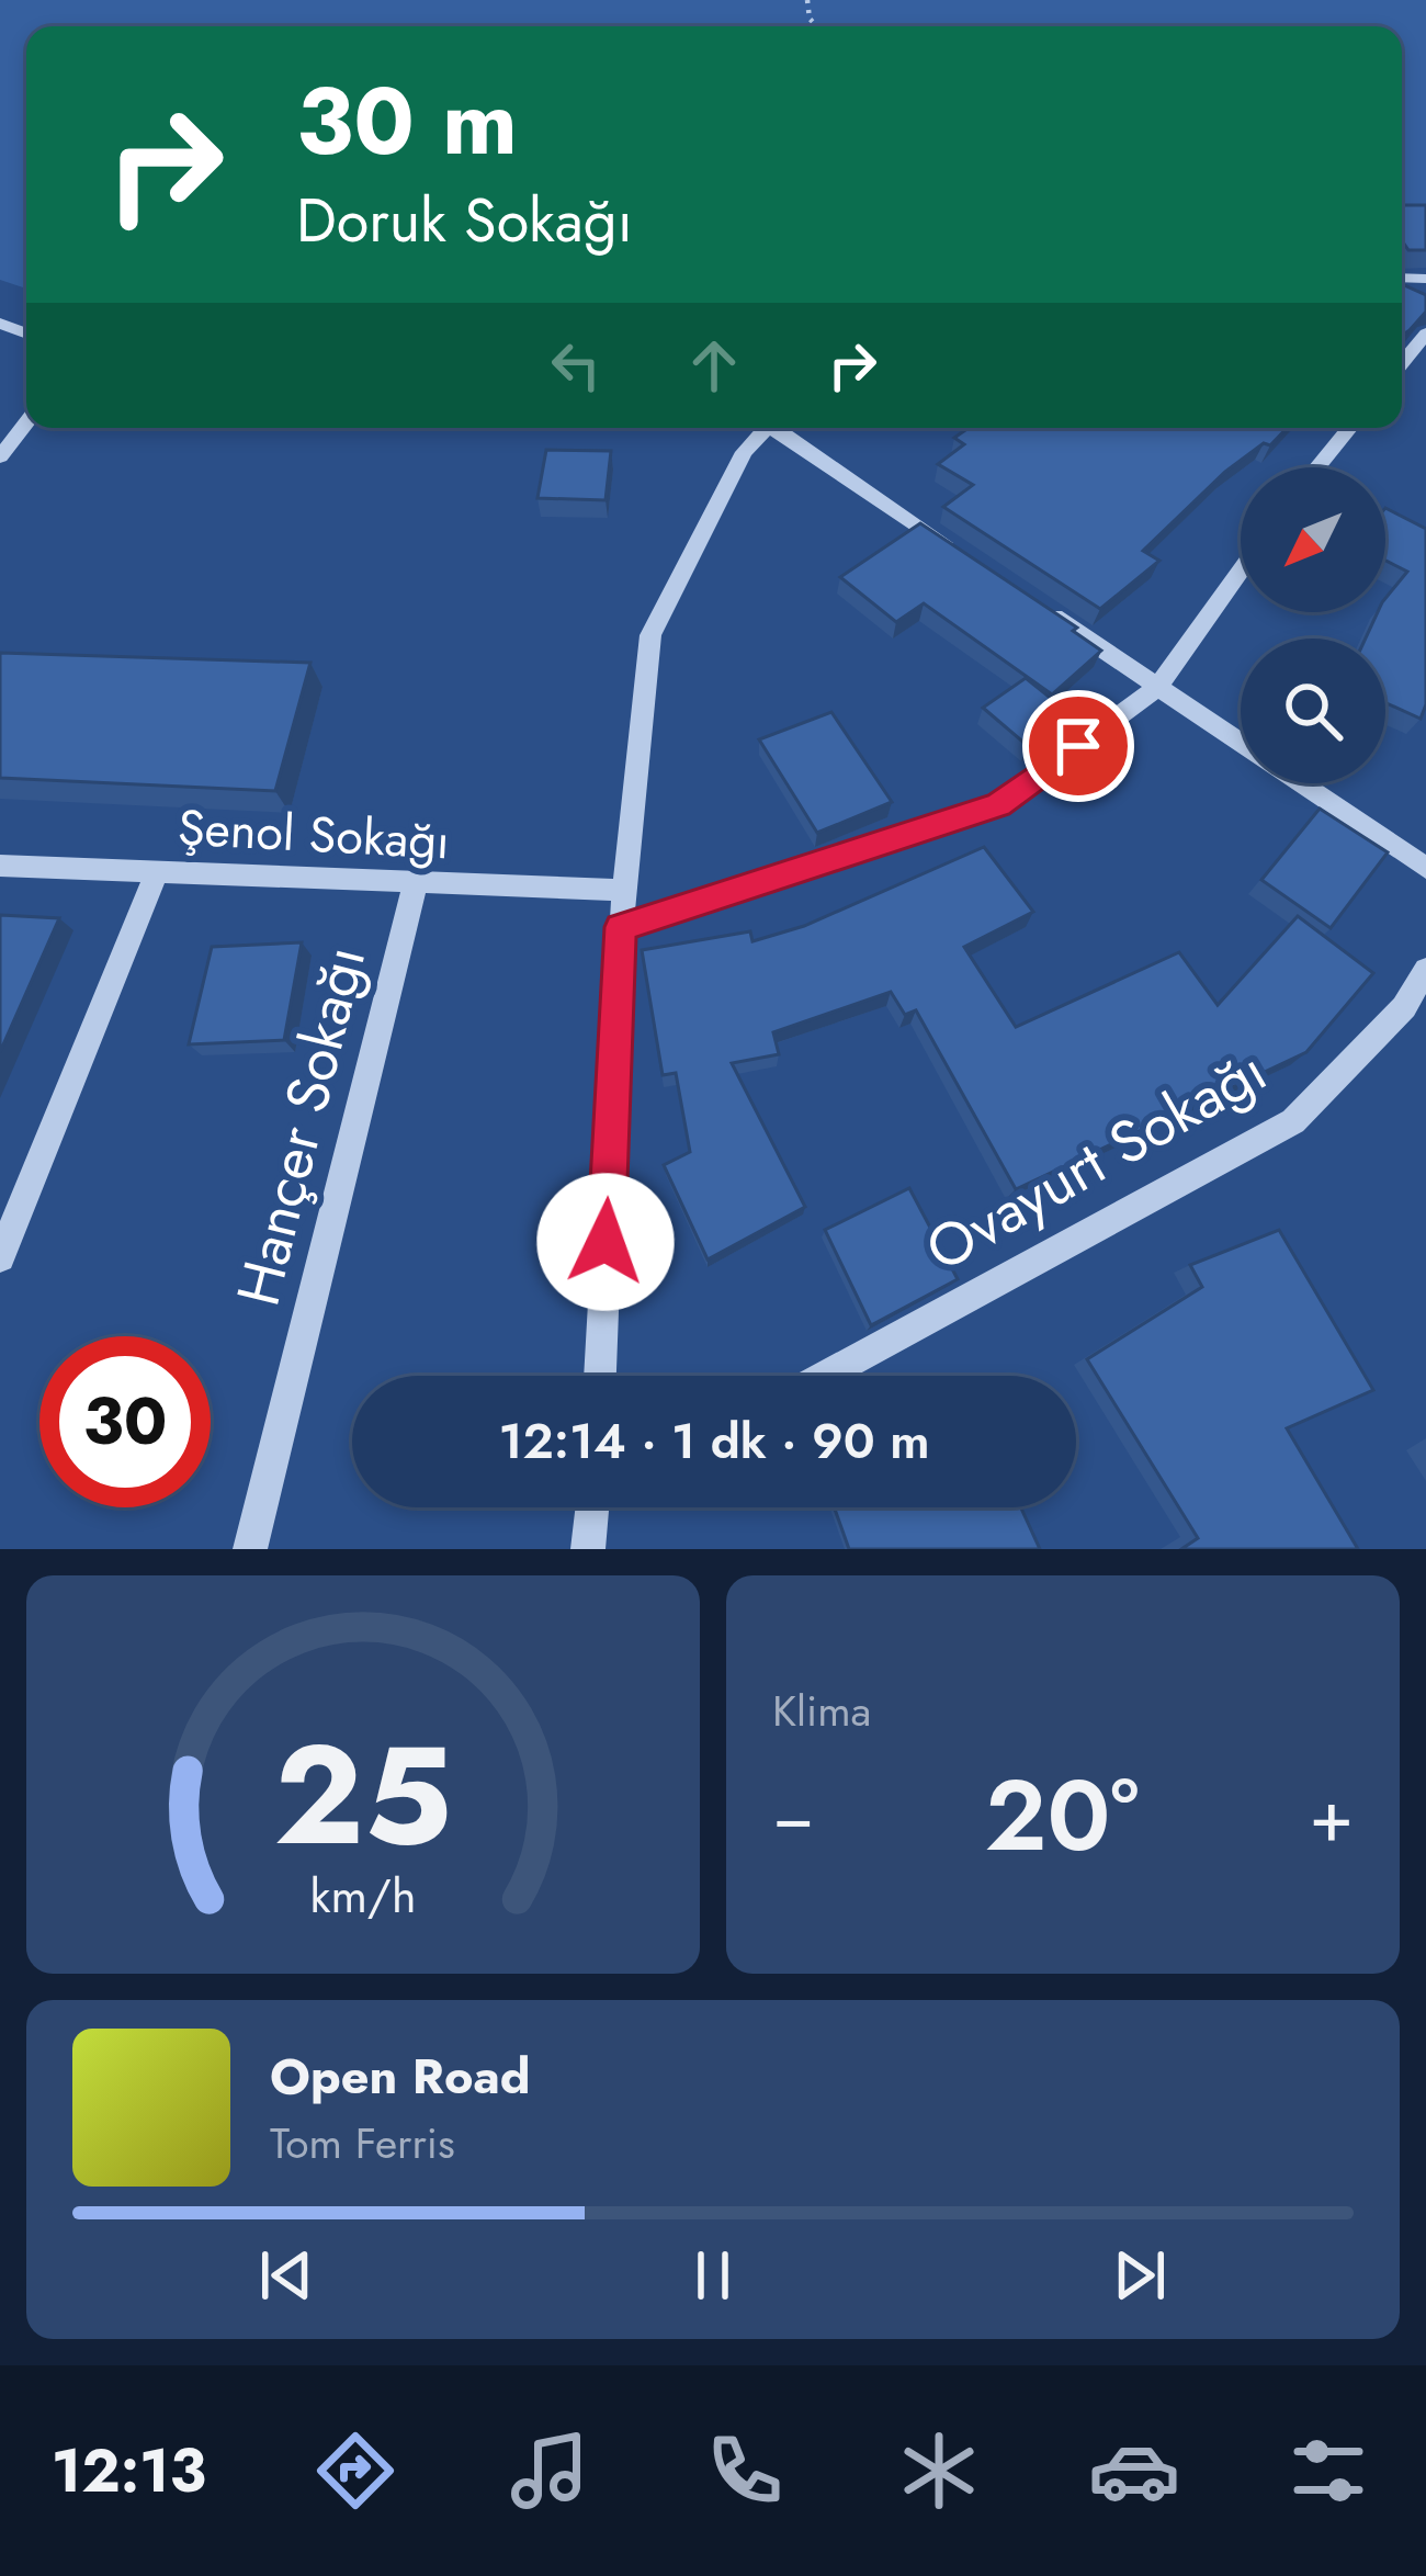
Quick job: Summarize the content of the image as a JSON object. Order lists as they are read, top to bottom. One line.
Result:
{"streets":{"street":["Şenol Sokağı","Hançer Sokağı","Ovayurt Sokağı"]},"crossings":[["Şenol Sokağı","Hançer Sokağı"]],"north":"bottom left","page":{"turn":["30 m","Doruk Sokağı"],"limit":"30","trip":"12:14 · 1 dk · 90 m","tile":"Klima","heat":["−","20°","+"],"song":["Open Road","Tom Ferris"],"tabs":"12:13","gauge":["25","km/h"]}}
